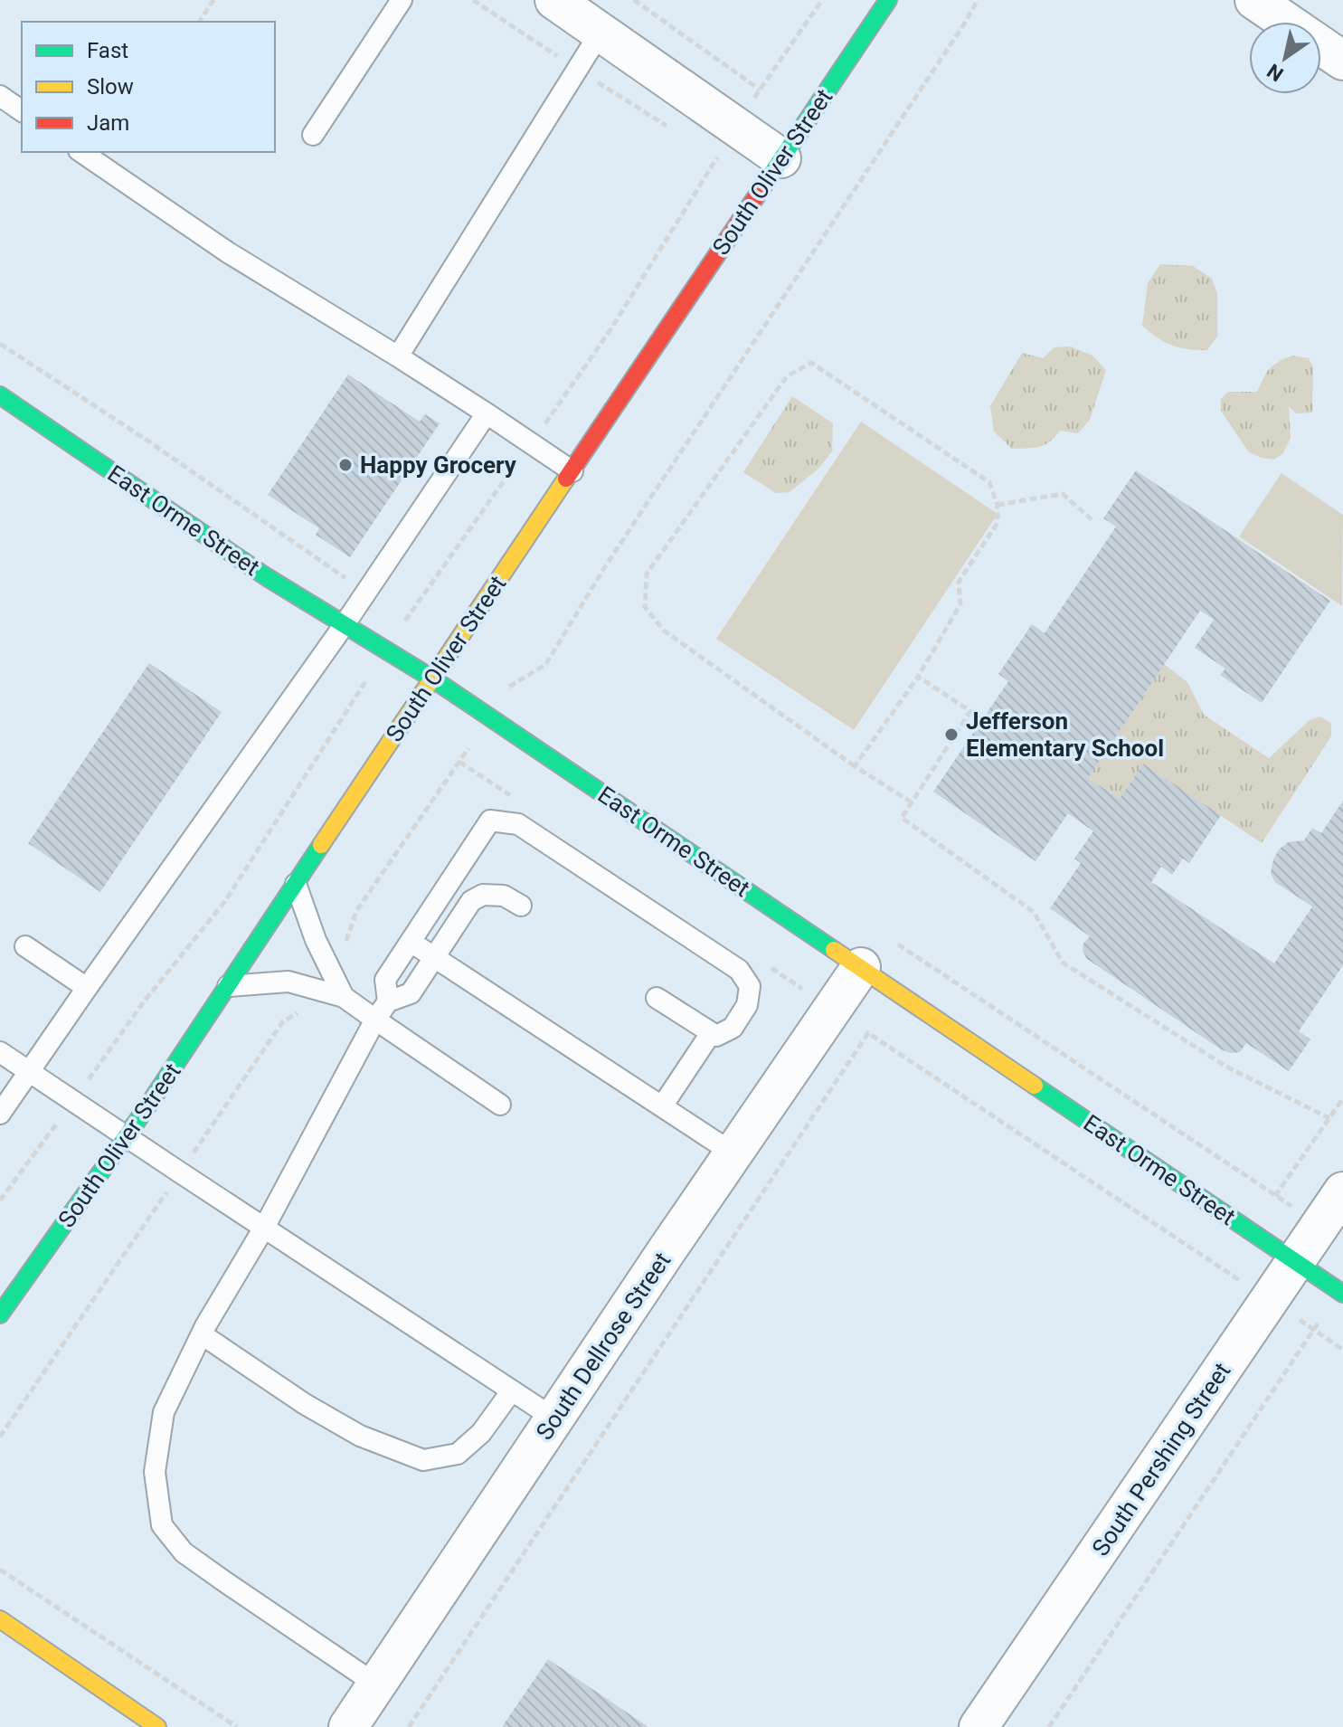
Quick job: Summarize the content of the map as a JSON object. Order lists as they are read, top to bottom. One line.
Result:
{"streets":{"main road":["South Oliver Street","East Orme Street"],"street":["South Dellrose Street","South Pershing Street"]},"crossings":[["South Oliver Street","East Orme Street"],["East Orme Street","South Dellrose Street"],["East Orme Street","South Pershing Street"]],"places":["Happy Grocery","Jefferson Elementary School"],"legend":["Fast","Slow","Jam"],"north":"bottom left"}
